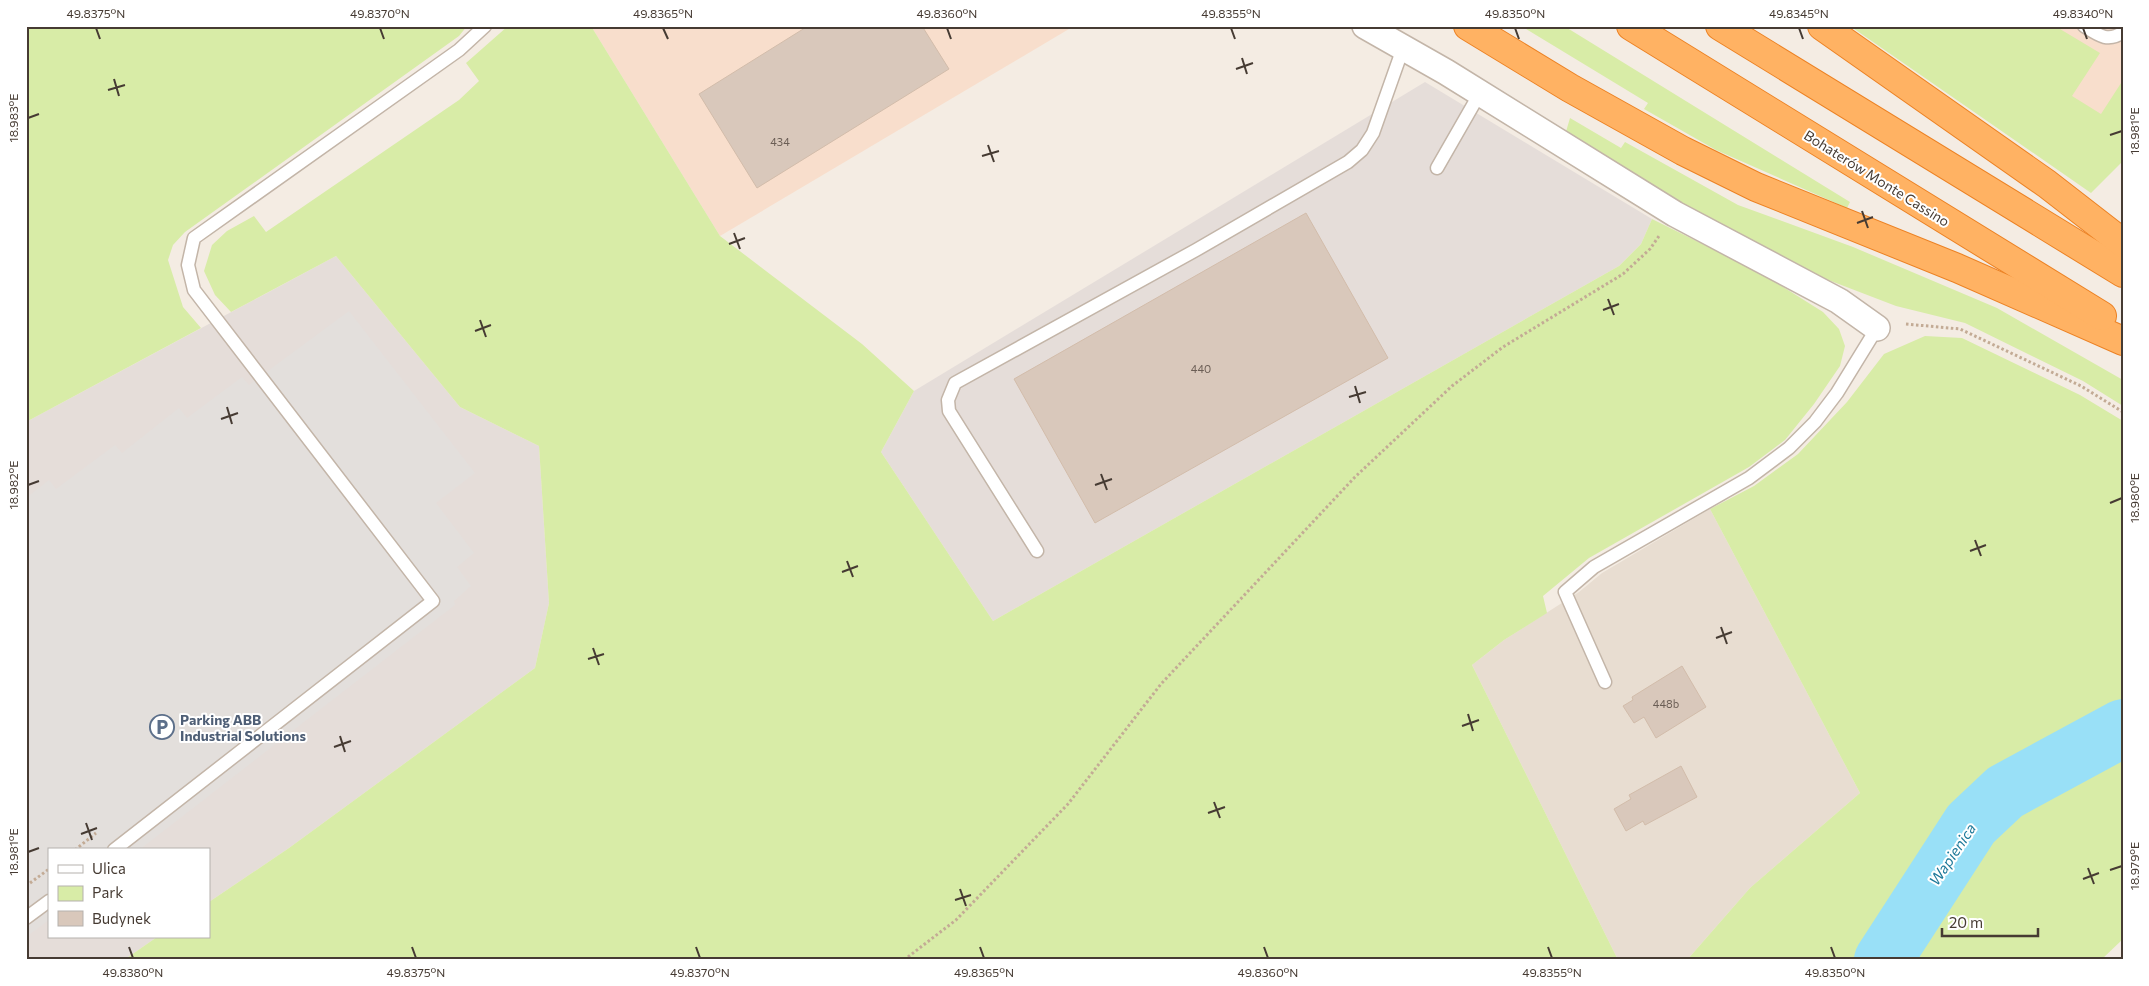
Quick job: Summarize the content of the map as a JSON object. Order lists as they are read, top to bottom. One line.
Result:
{"streets":{"highway":["Bohaterów Monte Cassino"]},"water":["Wapienica"],"places":{"parking":["Parking ABB Industrial Solutions"]},"house_numbers":["434","440","448b"],"legend":["Ulica","Park","Budynek"],"scale_bar":"20 m","coordinates":["49.8375°N","49.8370°N","49.8365°N","49.8360°N","49.8355°N","49.8350°N","49.8345°N","49.8340°N","18.983°E","18.981°E","18.982°E","18.980°E","18.979°E","49.8380°N"]}
